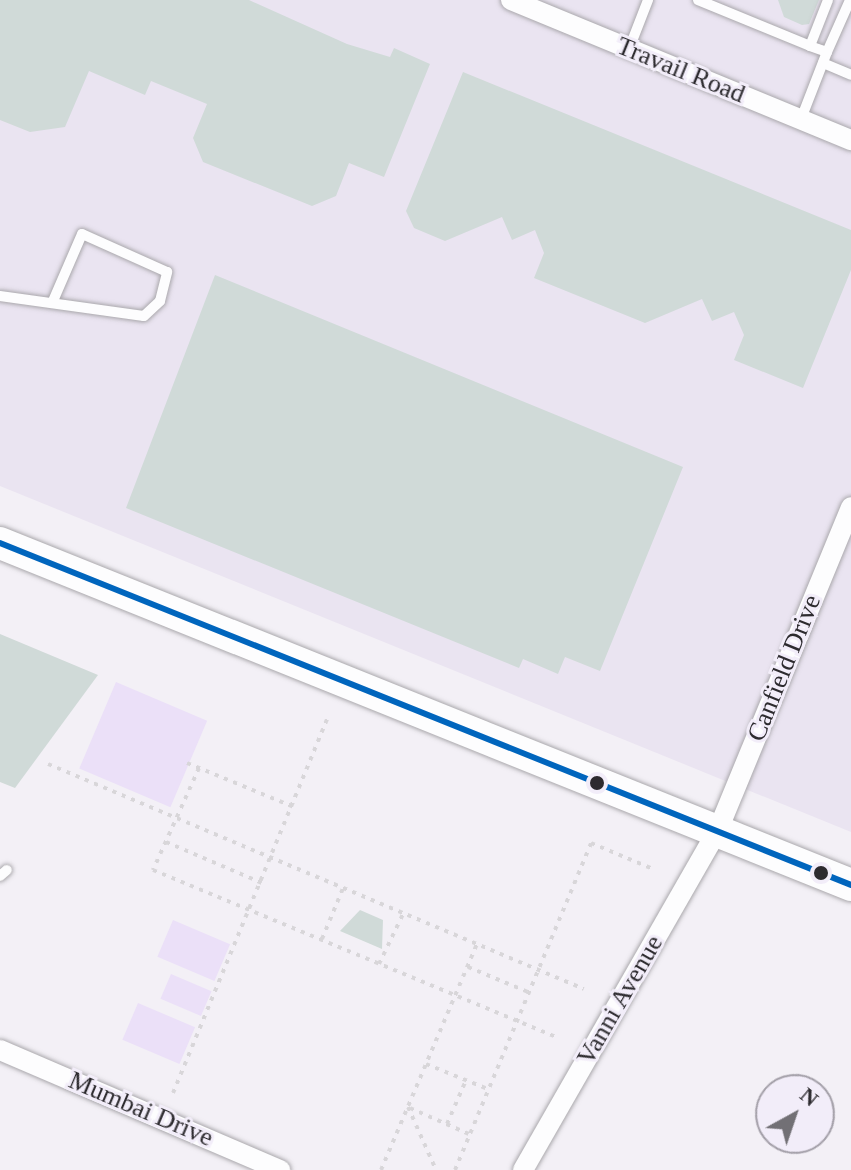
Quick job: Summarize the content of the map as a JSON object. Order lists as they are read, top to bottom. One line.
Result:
{"streets":{"street":["Travail Road","Canfield Drive","Vanni Avenue","Mumbai Drive"]},"crossings":[["Canfield Drive","Vanni Avenue"]],"north":"top right"}
